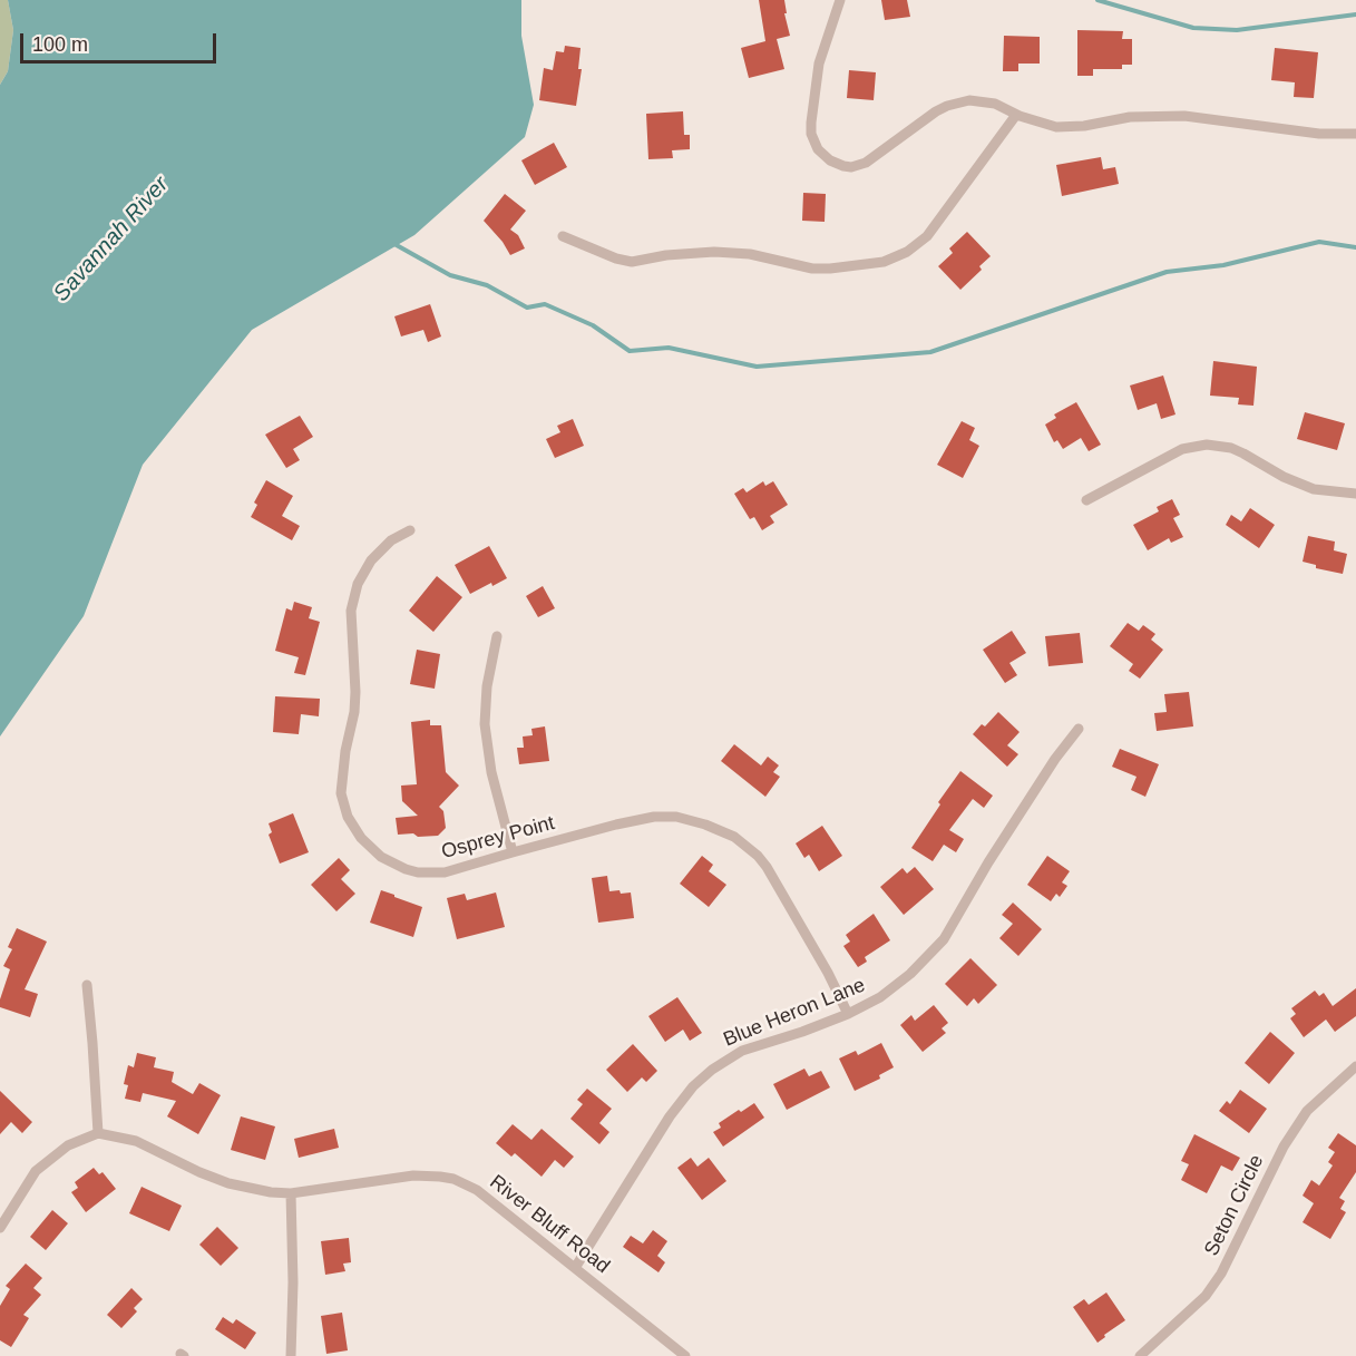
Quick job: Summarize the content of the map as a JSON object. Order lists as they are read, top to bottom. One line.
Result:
{"streets":{"street":["Osprey Point","Blue Heron Lane","Seton Circle","River Bluff Road"]},"crossings":[["Osprey Point","Blue Heron Lane"],["Blue Heron Lane","River Bluff Road"]],"water":["Savannah River"],"scale_bar":"100 m"}
